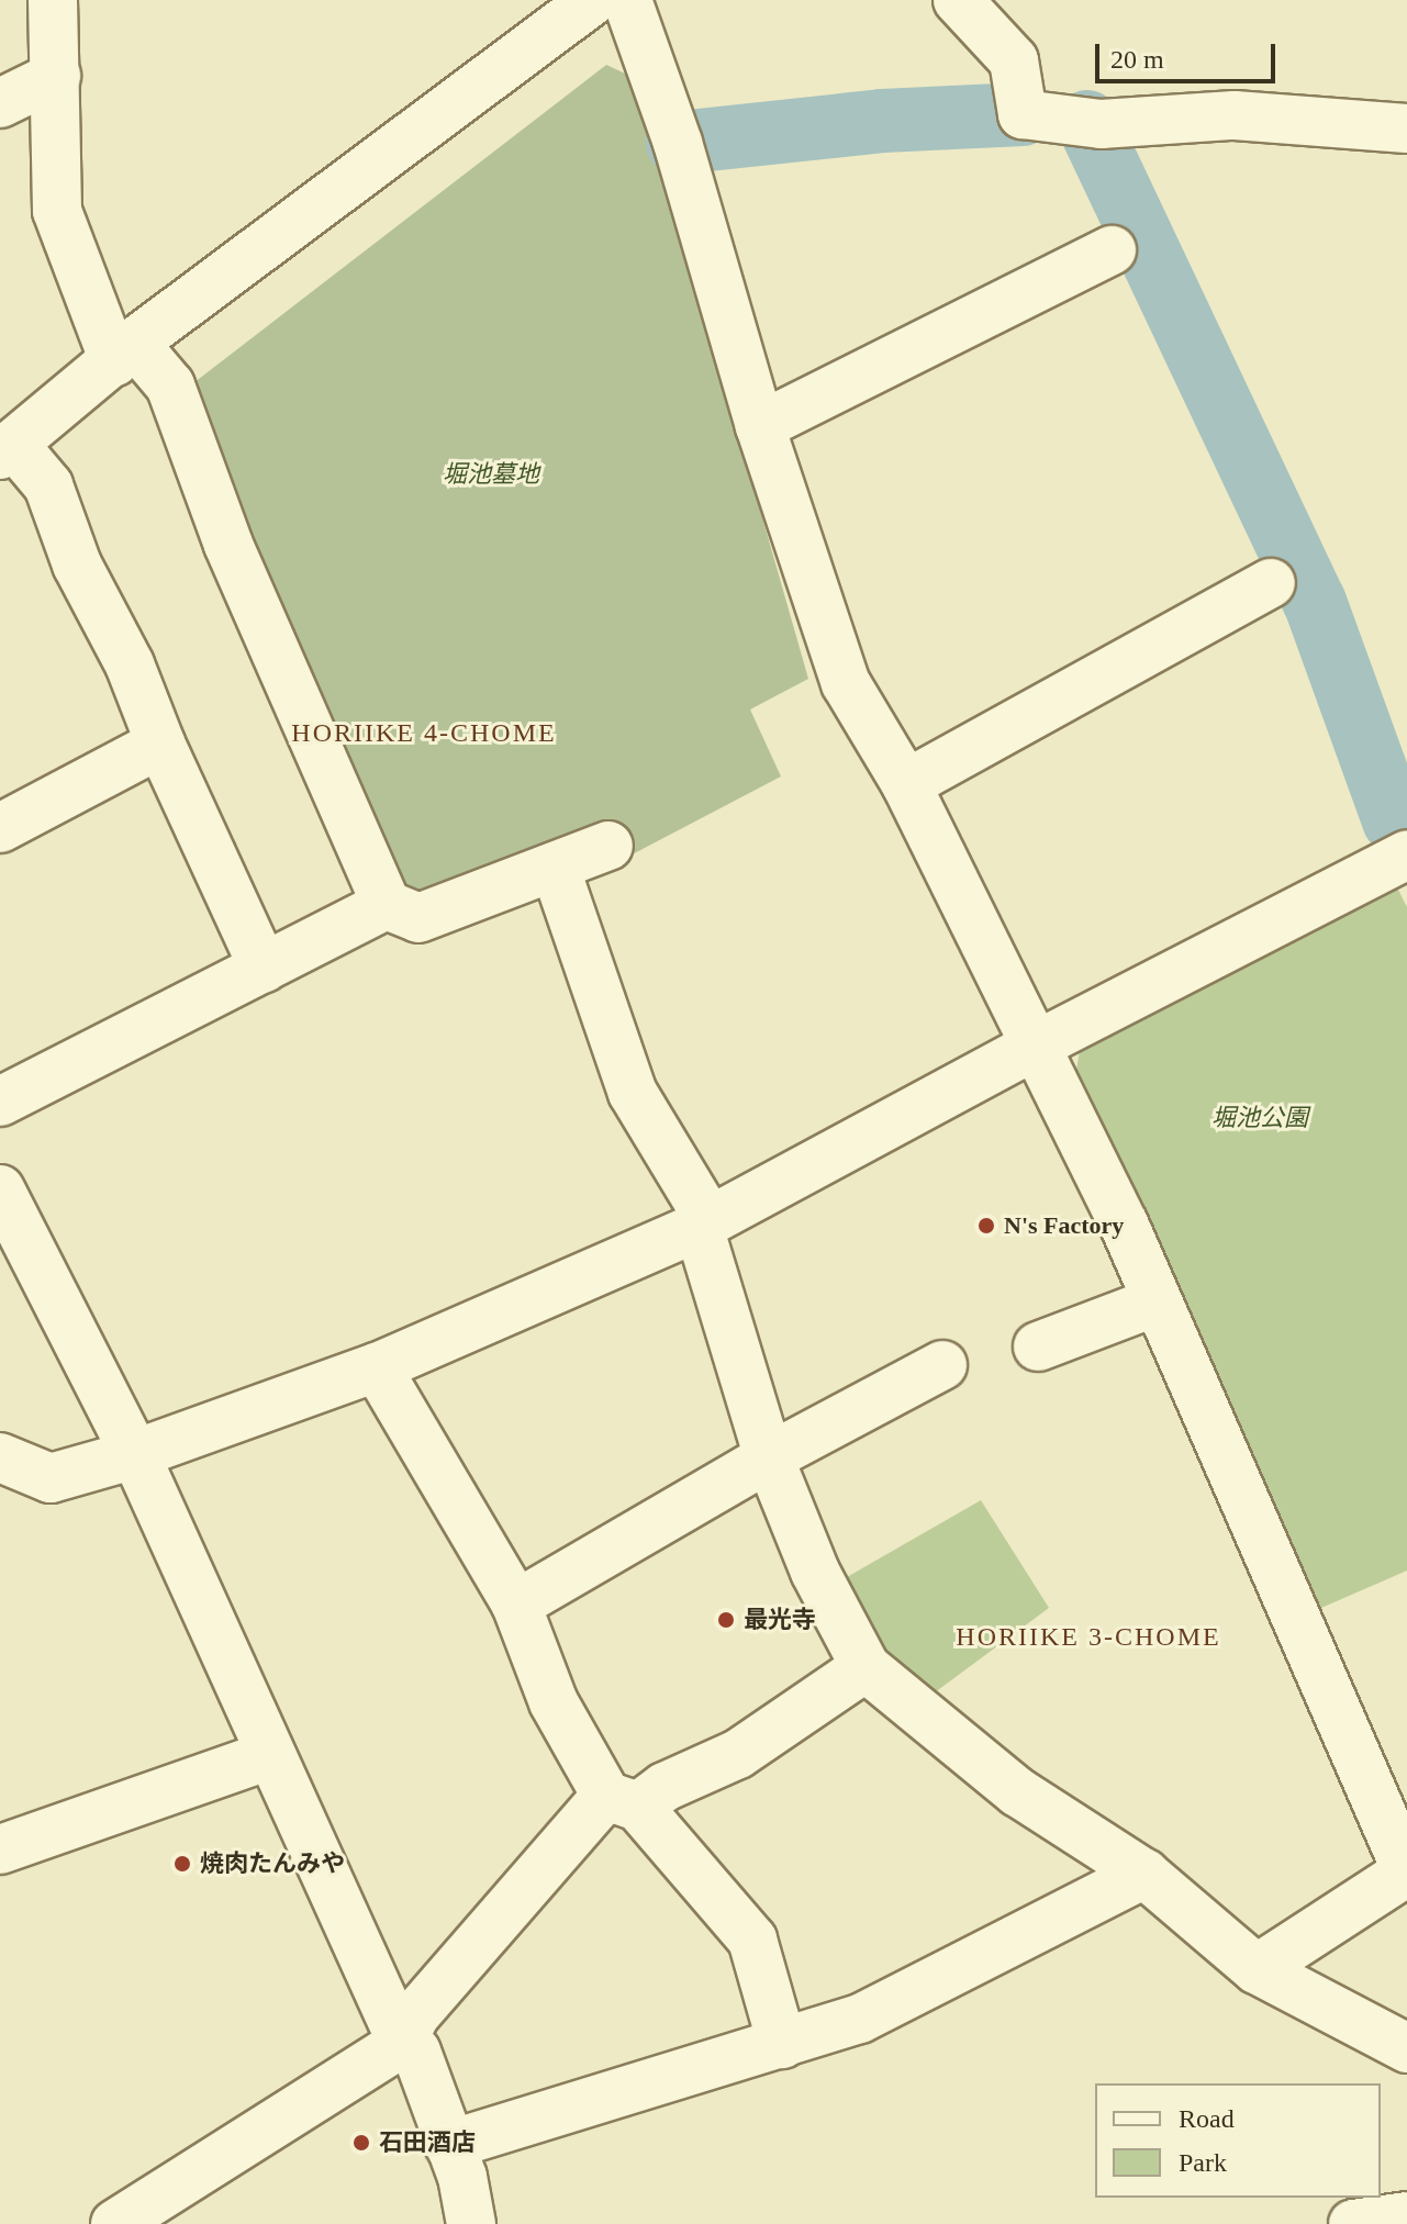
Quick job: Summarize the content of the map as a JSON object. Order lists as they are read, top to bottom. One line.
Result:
{"districts":["HORIIKE 4-CHOME","HORIIKE 3-CHOME"],"parks":["堀池墓地","堀池公園"],"places":["N's Factory","最光寺","焼肉たんみや","石田酒店"],"legend":["Road","Park"],"scale_bar":"20 m"}
